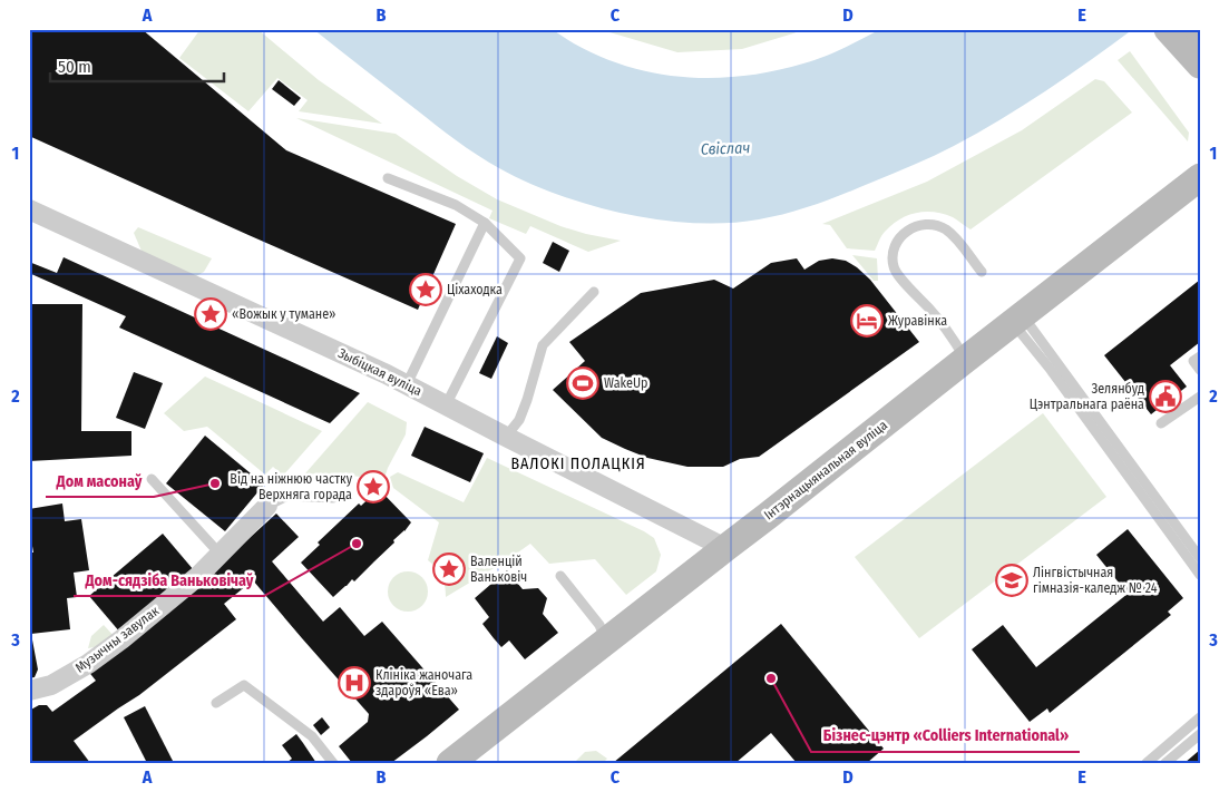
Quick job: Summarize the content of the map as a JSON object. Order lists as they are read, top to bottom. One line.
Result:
{"streets":{"main road":["Інтэрнацыянальная вуліца"],"street":["Зыбіцкая вуліца","Музычны завулак"]},"crossings":[["Зыбіцкая вуліца","Інтэрнацыянальная вуліца"]],"districts":["ВАЛОКІ ПОЛАЦКІЯ"],"water":["Свіслач"],"places":{"place":["Ціхаходка","«Вожык у тумане»","Від на ніжнюю частку Верхняга горада","Валенцій Ваньковіч"],"hotel":["Журавінка"],"sports":["WakeUp"],"public building":["Зелянбуд Цэнтральнага раёна"],"other":["Дом масонаў","Дом-сядзіба Ваньковічаў","Бізнес-цэнтр «Colliers International»"],"school or university":["Лінгвістычная гімназія-каледж № 24"],"hospital":["Клініка жаночага здароўя «Ева»"]},"scale_bar":"50 m","grid":{"columns":["A","B","C","D","E"],"rows":["1","2","3"]}}
